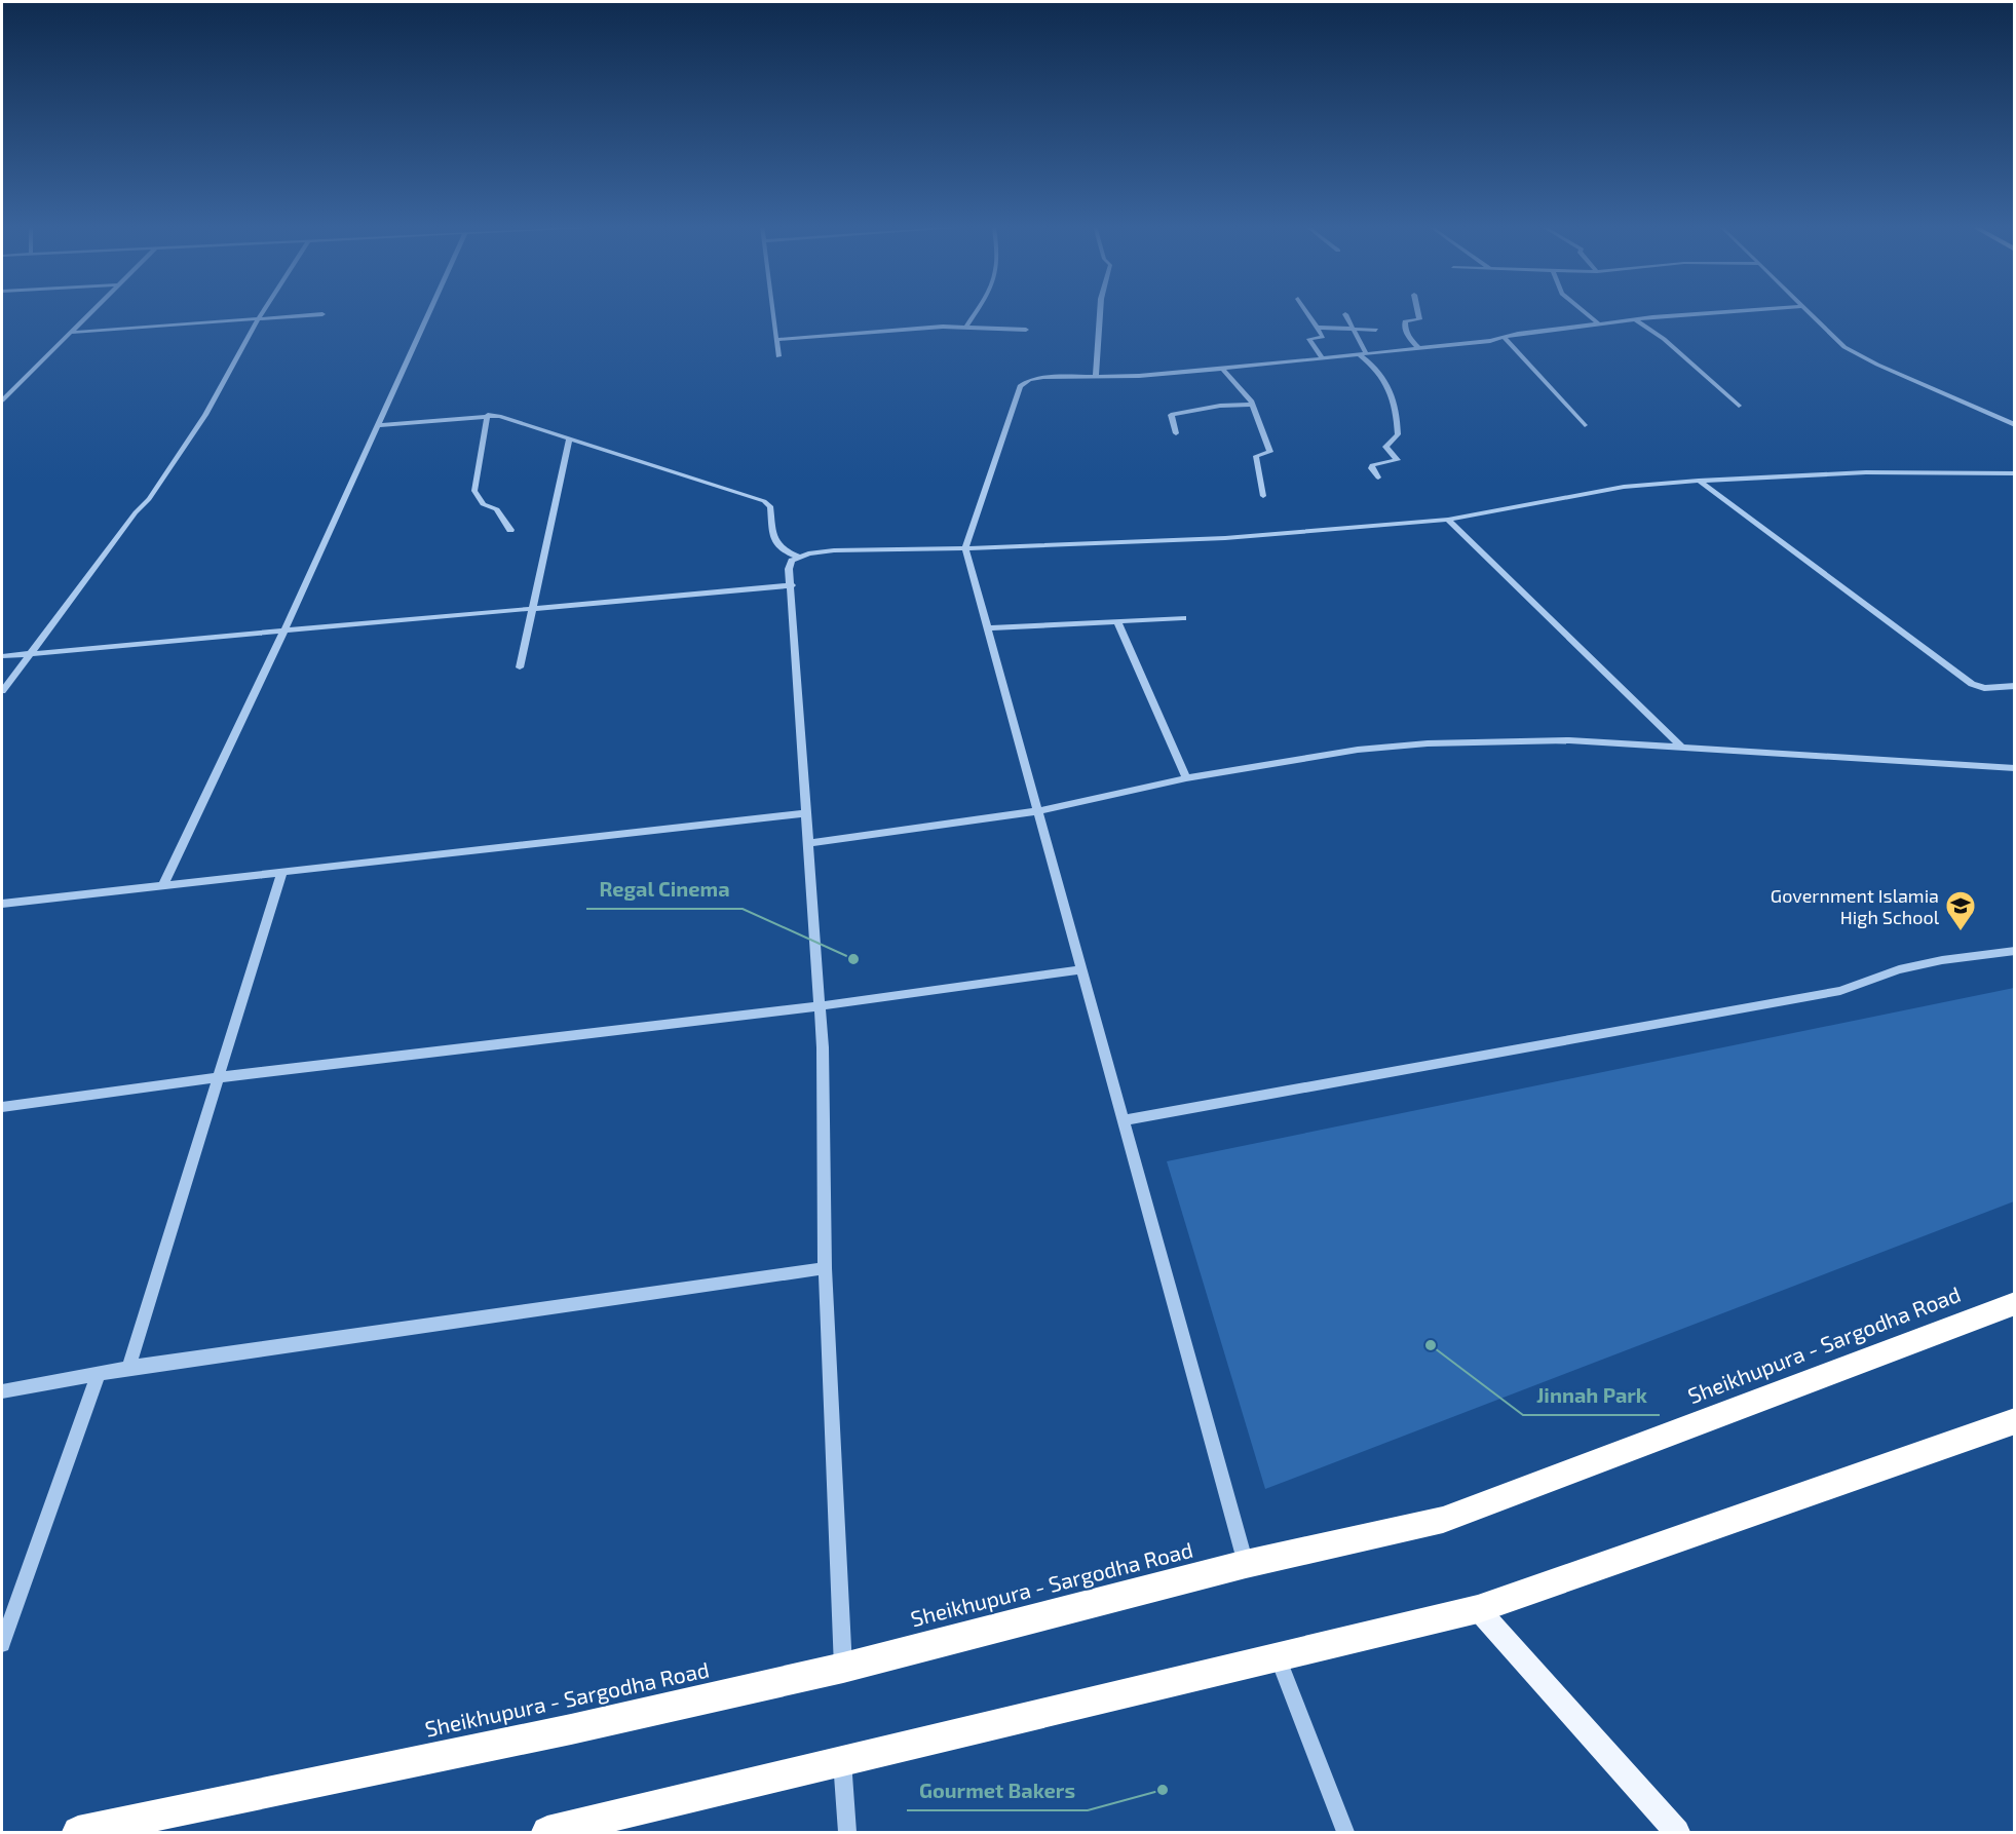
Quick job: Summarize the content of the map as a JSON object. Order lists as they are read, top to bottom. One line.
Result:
{"streets":{"highway":["Sheikhupura - Sargodha Road"]},"places":{"school or university":["Government Islamia High School"],"other":["Regal Cinema","Jinnah Park","Gourmet Bakers"]}}
